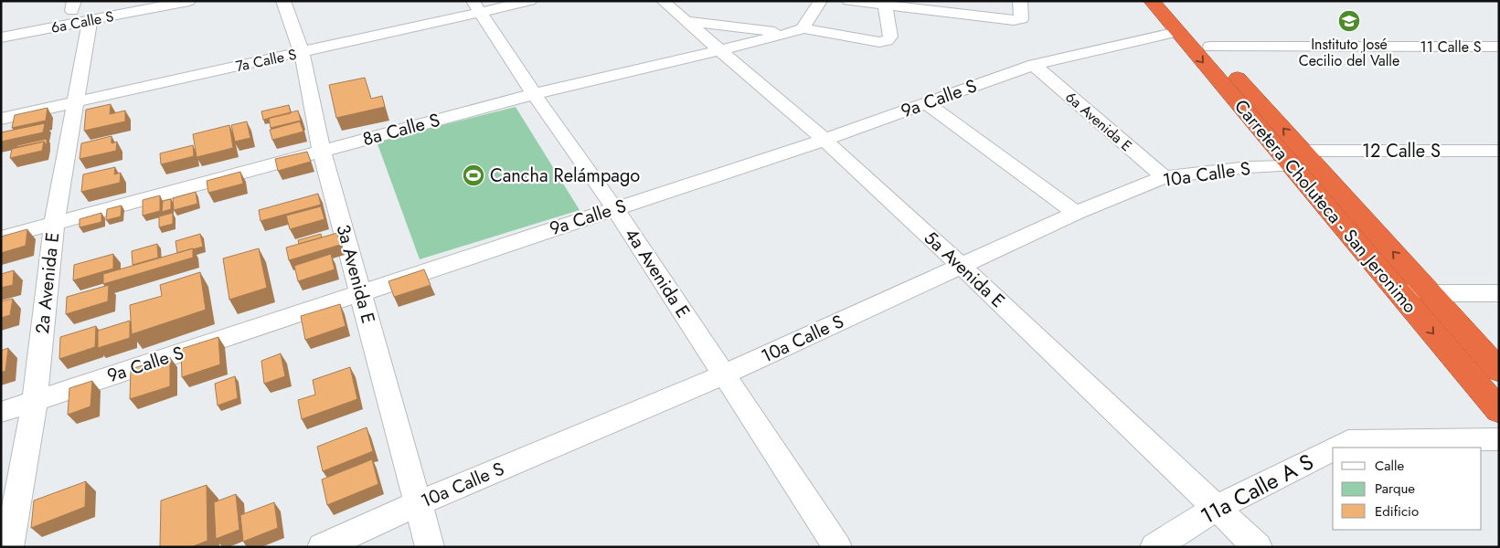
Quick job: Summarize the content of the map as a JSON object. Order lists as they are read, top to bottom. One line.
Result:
{"streets":{"highway":["Carretera Choluteca - San Jeronimo"],"street":["6a Calle S","11 Calle S","7a Calle S","9a Calle S","6a Avenida E","8a Calle S","12 Calle S","10a Calle S","5a Avenida E","4a Avenida E","3a Avenida E","2a Avenida E","11a Calle A S"]},"crossings":[["6a Calle S","2a Avenida E"],["11 Calle S","Carretera Choluteca - San Jeronimo"],["7a Calle S","4a Avenida E"],["7a Calle S","3a Avenida E"],["7a Calle S","2a Avenida E"],["9a Calle S","6a Avenida E"],["9a Calle S","Carretera Choluteca - San Jeronimo"],["9a Calle S","5a Avenida E"],["9a Calle S","4a Avenida E"],["9a Calle S","3a Avenida E"],["9a Calle S","2a Avenida E"],["6a Avenida E","10a Calle S"],["8a Calle S","5a Avenida E"],["8a Calle S","4a Avenida E"],["8a Calle S","3a Avenida E"],["8a Calle S","2a Avenida E"],["12 Calle S","10a Calle S"],["12 Calle S","Carretera Choluteca - San Jeronimo"],["10a Calle S","Carretera Choluteca - San Jeronimo"],["10a Calle S","5a Avenida E"],["10a Calle S","4a Avenida E"],["10a Calle S","3a Avenida E"],["5a Avenida E","11a Calle A S"]],"places":{"school or university":["Instituto José Cecilio del Valle"],"sports":["Cancha Relámpago"]},"legend":["Calle","Parque","Edificio"]}
